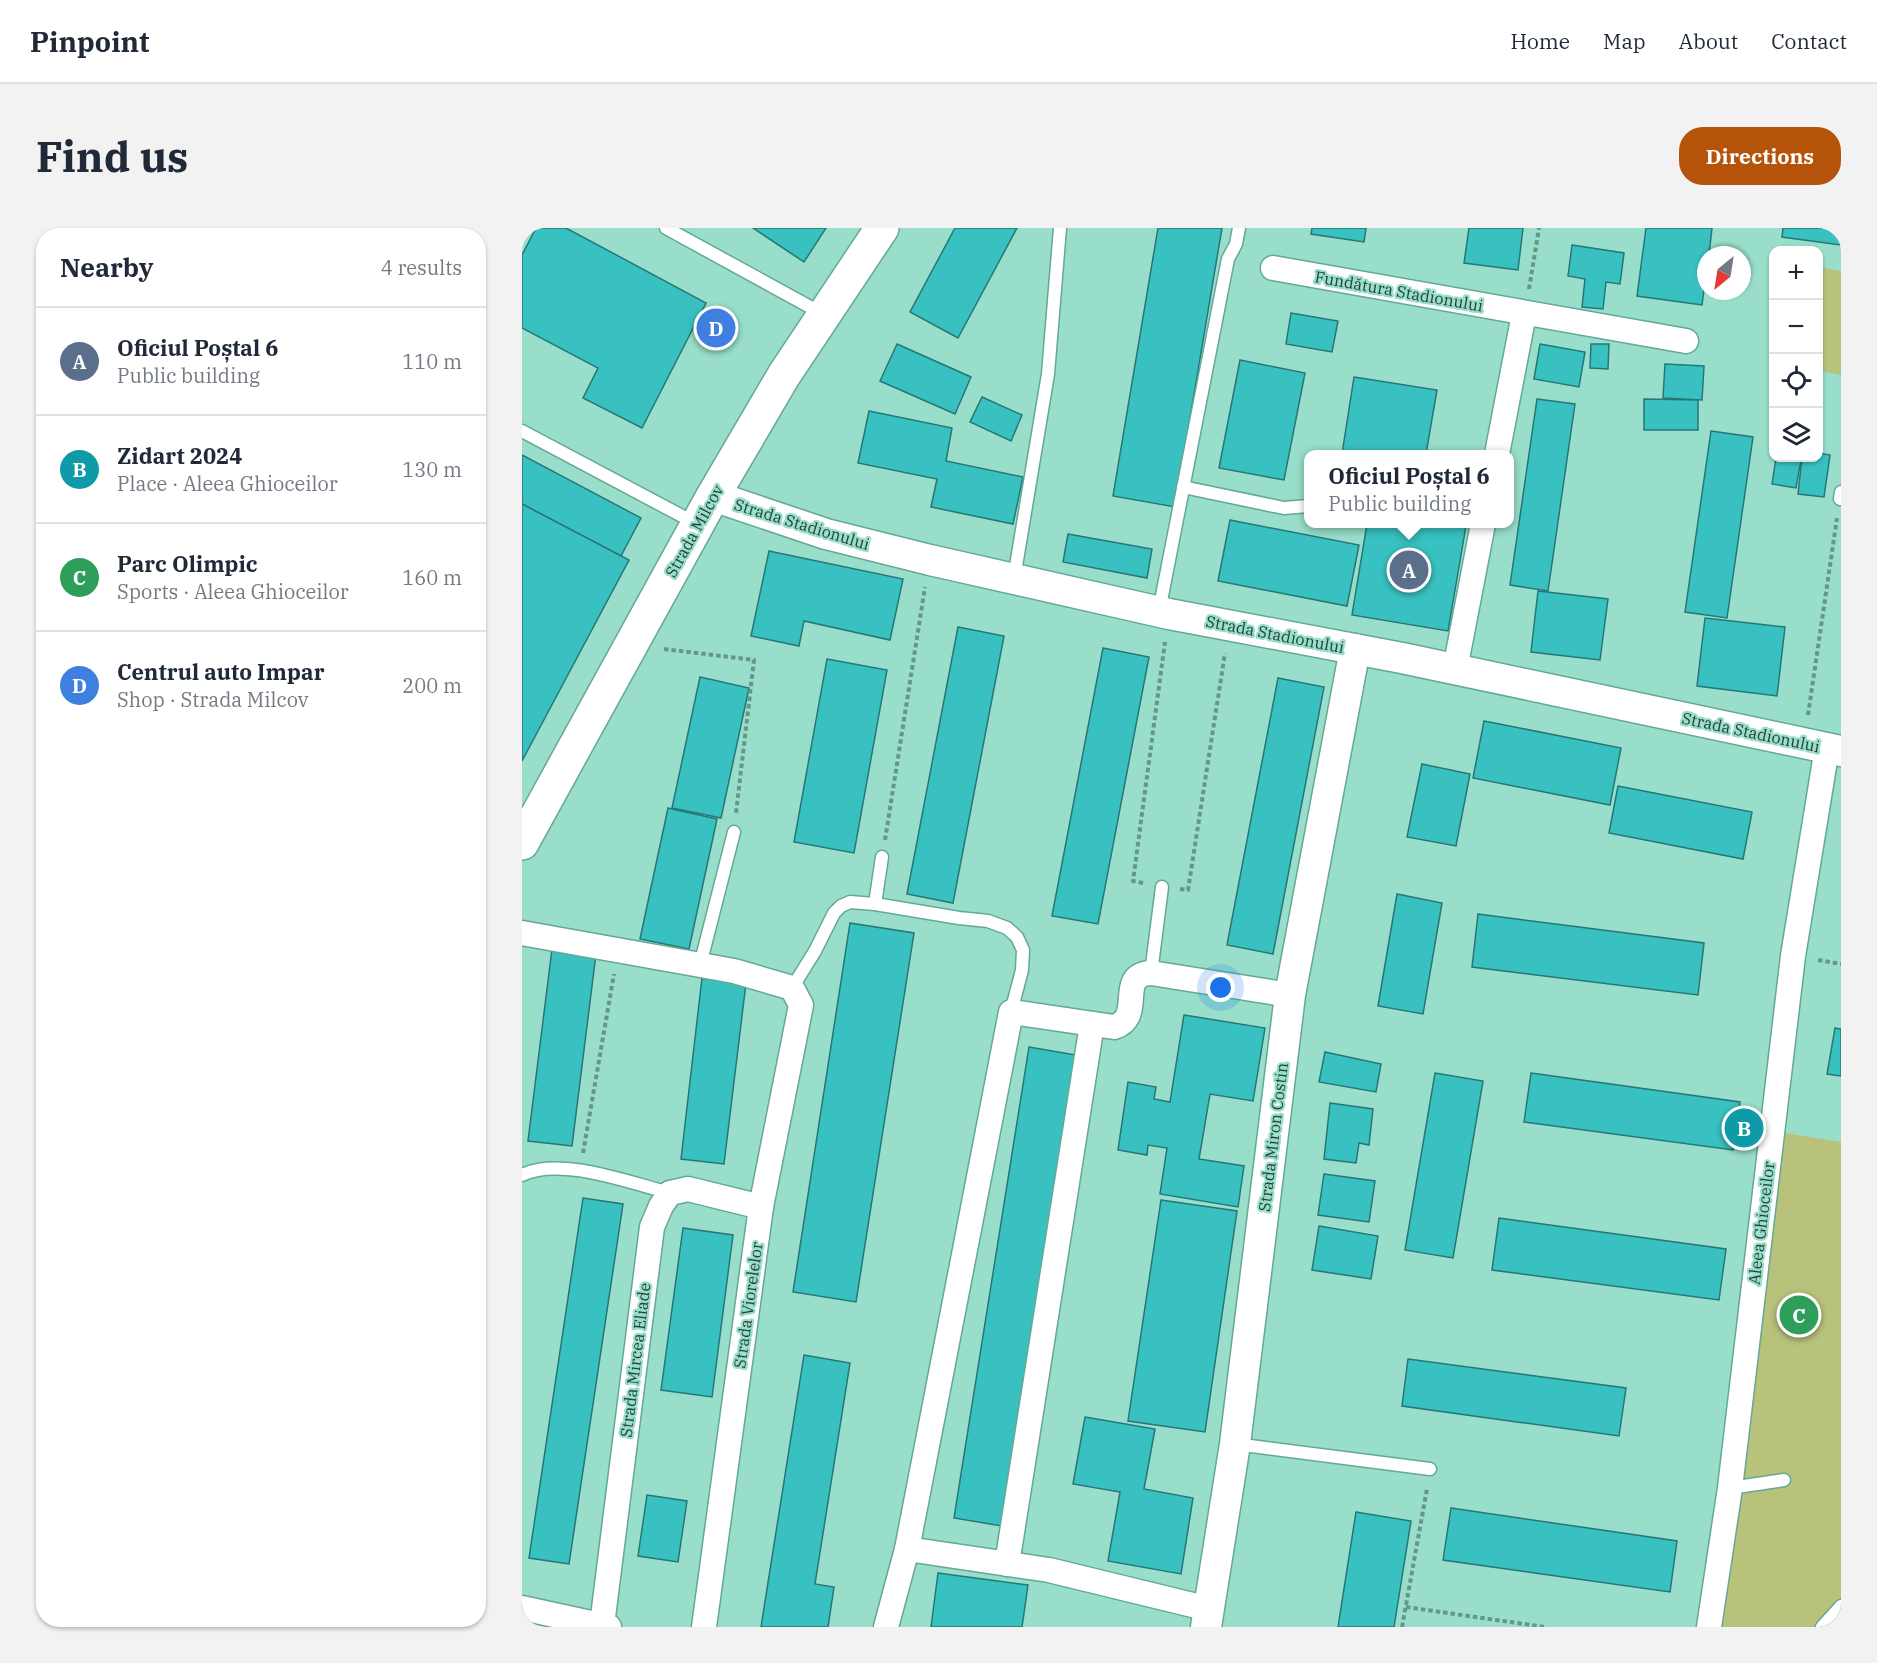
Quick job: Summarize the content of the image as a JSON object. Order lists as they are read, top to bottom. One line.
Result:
{"streets":{"main road":["Strada Milcov"],"street":["Fundătura Stadionului","Strada Stadionului","Strada Miron Costin","Aleea Ghioceilor","Strada Viorelelor","Strada Mircea Eliade"]},"crossings":[["Strada Stadionului","Strada Milcov"],["Strada Stadionului","Strada Miron Costin"],["Strada Stadionului","Aleea Ghioceilor"]],"north":"bottom left","page":{"header":"Pinpoint","nav":["Home","Map","About","Contact"],"buttons":"Directions","title":"Find us","heading":["Nearby","4 results"],"map_buttons":["+","−"],"list":[{"mark":"A","name":"Oficiul Poștal 6","note":"Public building","value":"110 m"},{"mark":"B","name":"Zidart 2024","note":"Place · Aleea Ghioceilor","value":"130 m"},{"mark":"C","name":"Parc Olimpic","note":"Sports · Aleea Ghioceilor","value":"160 m"},{"mark":"D","name":"Centrul auto Impar","note":"Shop · Strada Milcov","value":"200 m"}],"pins":["D","A","B","C"],"popup":["Oficiul Poștal 6","Public building"]}}
